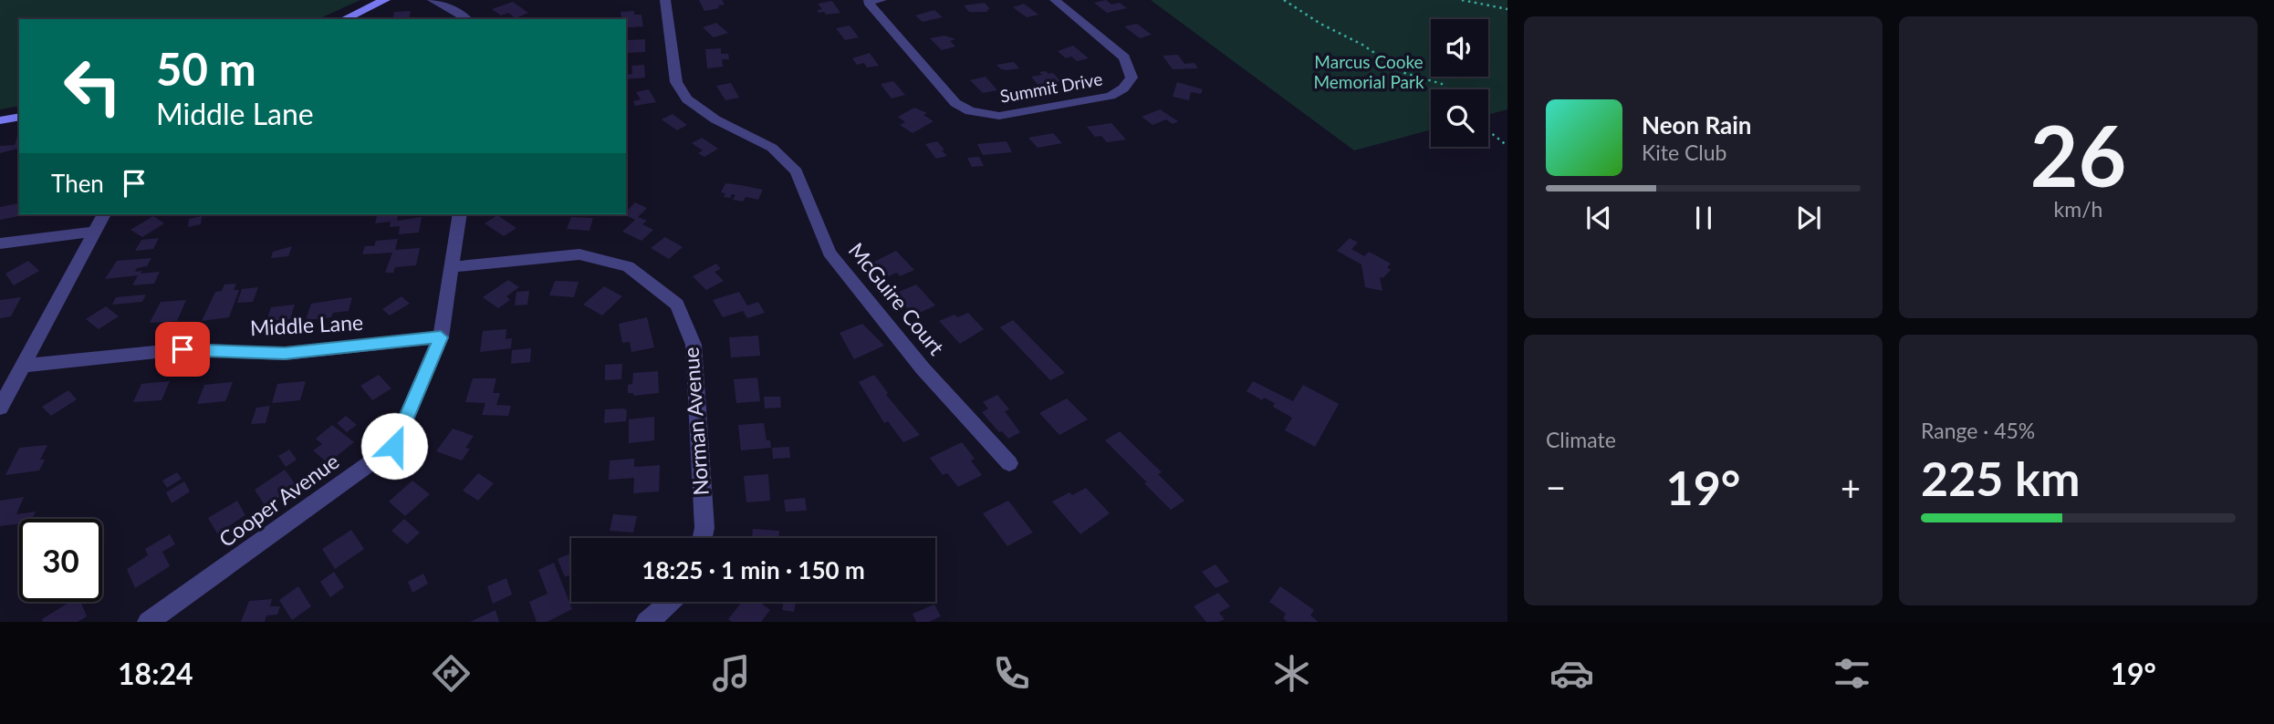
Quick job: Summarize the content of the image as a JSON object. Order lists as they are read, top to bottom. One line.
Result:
{"streets":{"street":["Summit Drive","McGuire Court","Middle Lane","Norman Avenue","Cooper Avenue"]},"crossings":[["Middle Lane","Cooper Avenue"],["Norman Avenue","Cooper Avenue"]],"parks":["Marcus Cooke Memorial Park"],"page":{"tile":[["26","km/h"],"Climate",["Range · 45%","225 km"]],"turn":["50 m","Middle Lane"],"song":["Neon Rain","Kite Club"],"then":"Then","heat":["−","19°","+"],"limit":"30","trip":"18:25 · 1 min · 150 m","tabs":["18:24","19°"]}}
